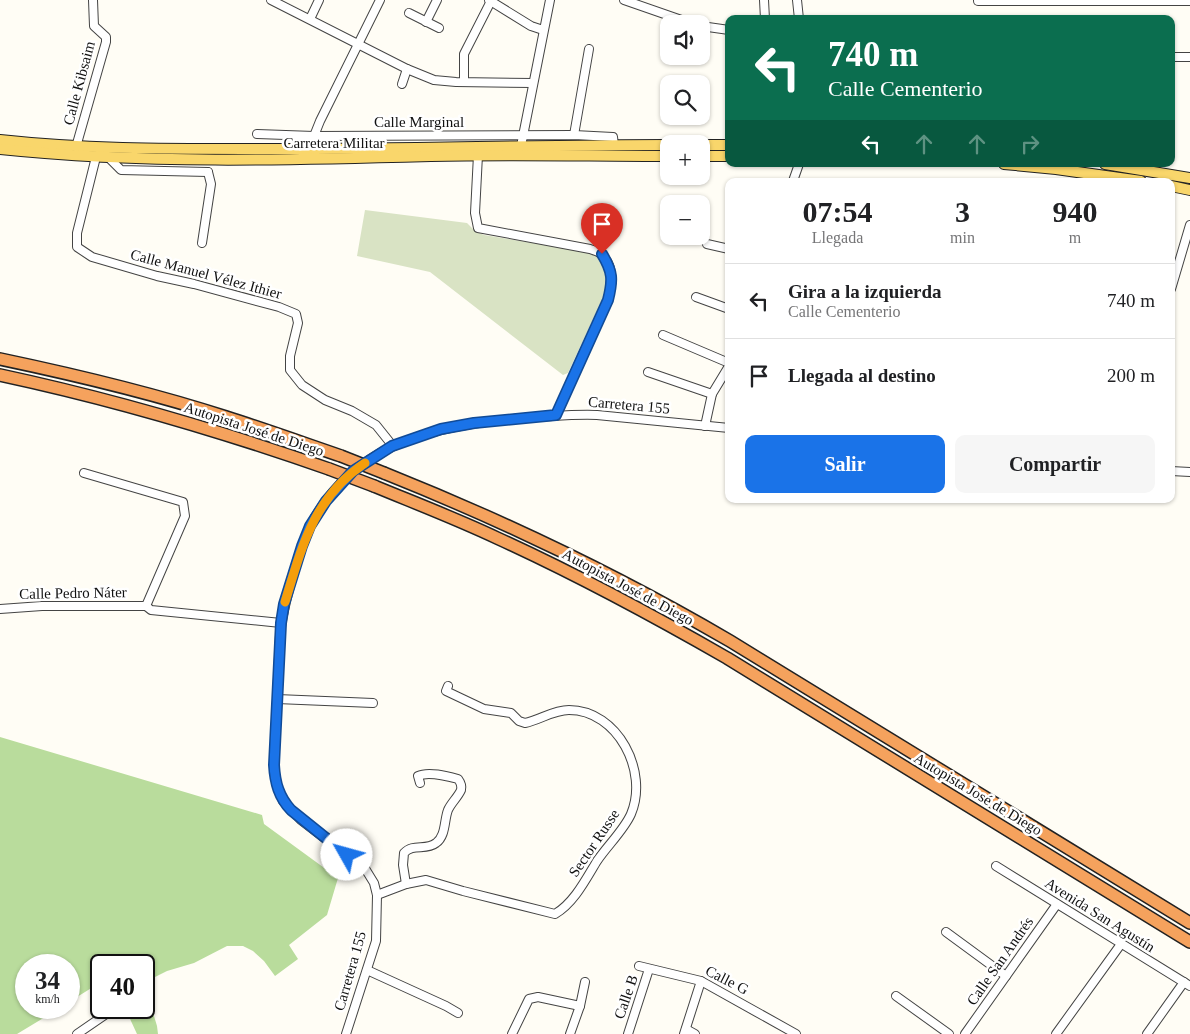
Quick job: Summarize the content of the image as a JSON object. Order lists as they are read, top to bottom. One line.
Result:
{"streets":{"highway":["Autopista José de Diego"],"main road":["Carretera Militar"],"street":["Calle Kibsaim","Calle Marginal","Calle Manuel Vélez Ithier","Carretera 155","Calle Pedro Náter","Sector Russe","Avenida San Agustín","Calle San Andrés","Calle G","Calle B"]},"crossings":[["Calle Kibsaim","Carretera Militar"],["Calle Marginal","Carretera Militar"],["Carretera Militar","Calle Manuel Vélez Ithier"],["Calle Manuel Vélez Ithier","Carretera 155"],["Carretera 155","Calle Pedro Náter"],["Carretera 155","Sector Russe"],["Avenida San Agustín","Calle San Andrés"],["Calle G","Calle B"]],"page":{"map_buttons":["+","−"],"turn":["740 m","Calle Cementerio"],"eta":["07:54","Llegada","3","min","940","m"],"list":[{"name":"Gira a la izquierda","note":"Calle Cementerio","value":"740 m"},{"name":"Llegada al destino","value":"200 m"}],"buttons":["Salir","Compartir"],"speed":"34 km/h","limit":"40"}}
